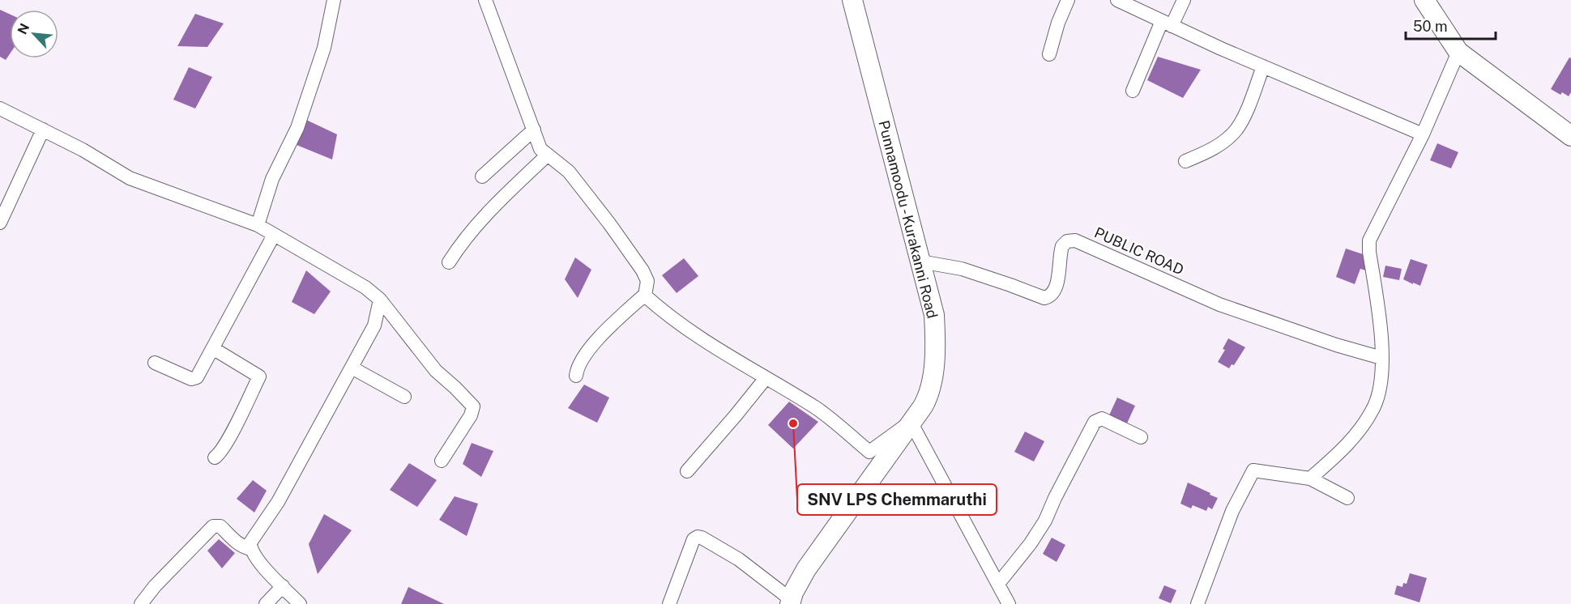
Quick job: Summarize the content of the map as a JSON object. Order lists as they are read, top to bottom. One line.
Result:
{"streets":{"main road":["Punnamoodu - Kurakanni Road"],"street":["PUBLIC ROAD"]},"crossings":[["Punnamoodu - Kurakanni Road","PUBLIC ROAD"]],"places":["SNV LPS Chemmaruthi"],"scale_bar":"50 m","north":"top left"}
